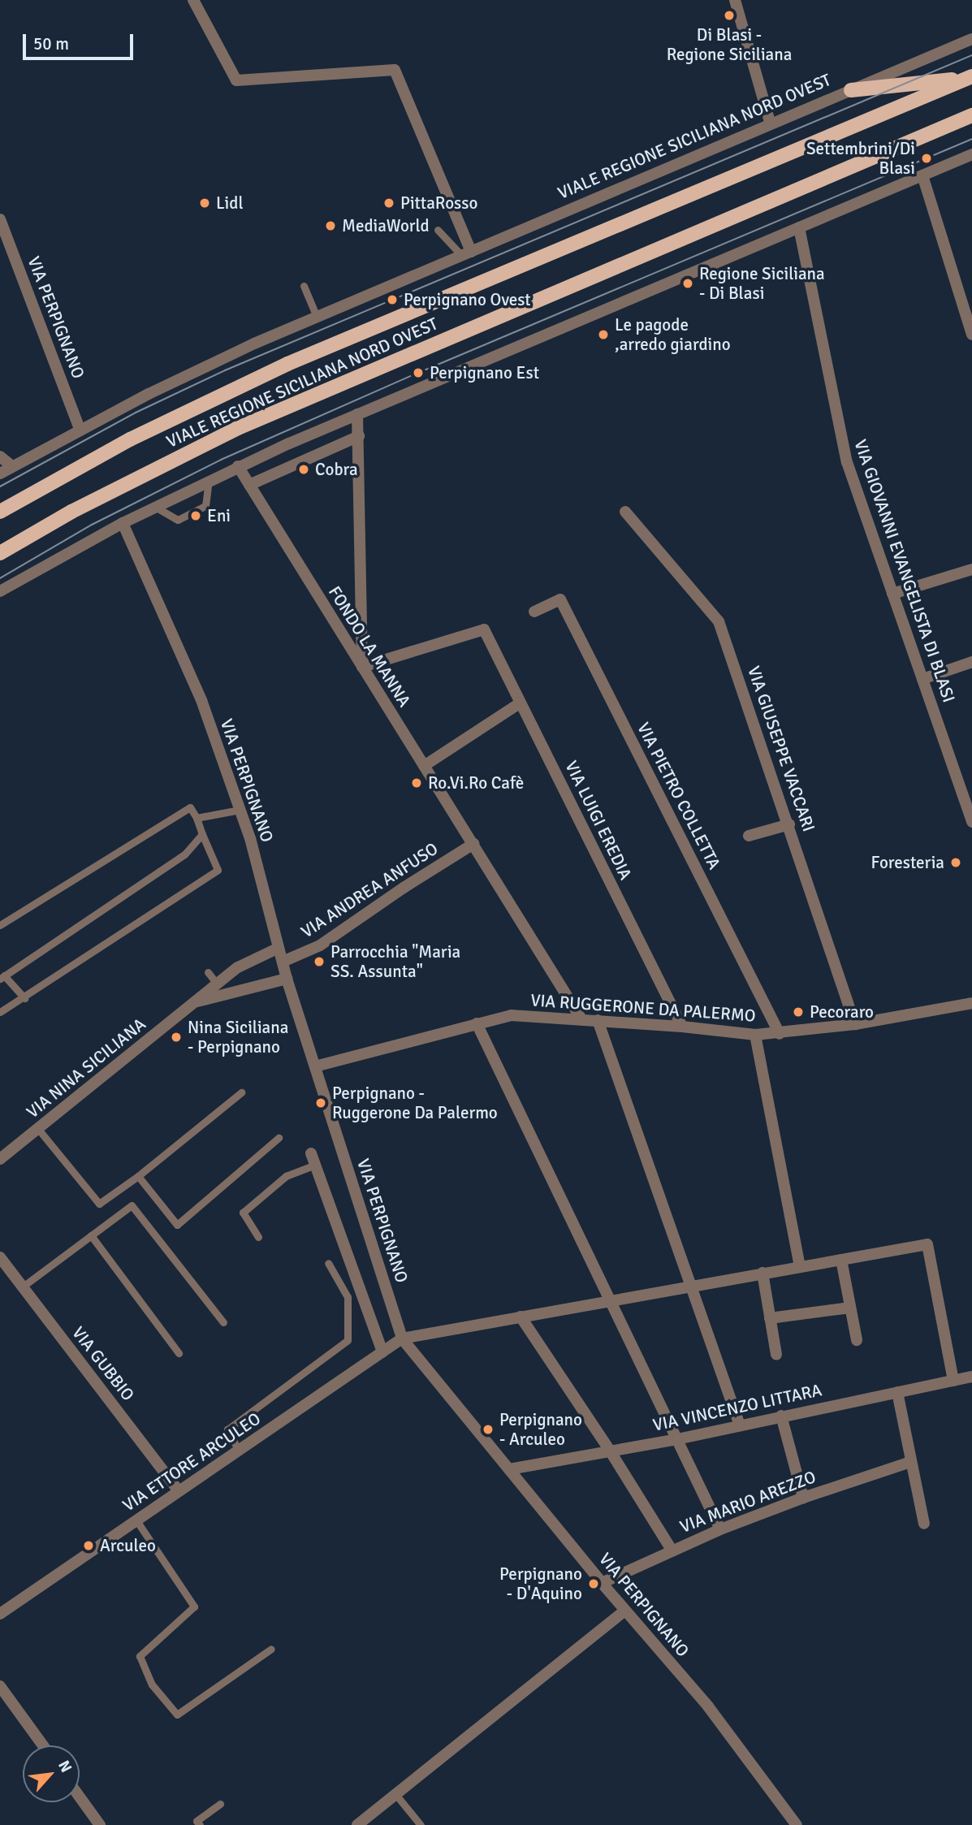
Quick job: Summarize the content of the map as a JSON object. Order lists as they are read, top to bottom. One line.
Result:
{"streets":{"main road":["VIALE REGIONE SICILIANA NORD OVEST"],"street":["VIA PERPIGNANO","VIA GIOVANNI EVANGELISTA DI BLASI","FONDO LA MANNA","VIA GIUSEPPE VACCARI","VIA PIETRO COLLETTA","VIA LUIGI EREDIA","VIA ANDREA ANFUSO","VIA RUGGERONE DA PALERMO","VIA NINA SICILIANA","VIA GUBBIO","VIA VINCENZO LITTARA","VIA ETTORE ARCULEO","VIA MARIO AREZZO"]},"crossings":[["VIALE REGIONE SICILIANA NORD OVEST","VIA PERPIGNANO"],["VIA PERPIGNANO","VIA ANDREA ANFUSO"],["VIA PERPIGNANO","VIA RUGGERONE DA PALERMO"],["VIA PERPIGNANO","VIA NINA SICILIANA"],["VIA PERPIGNANO","VIA VINCENZO LITTARA"],["VIA PERPIGNANO","VIA ETTORE ARCULEO"],["VIA PERPIGNANO","VIA MARIO AREZZO"],["FONDO LA MANNA","VIA LUIGI EREDIA"],["FONDO LA MANNA","VIA ANDREA ANFUSO"],["FONDO LA MANNA","VIA RUGGERONE DA PALERMO"],["VIA GIUSEPPE VACCARI","VIA RUGGERONE DA PALERMO"],["VIA PIETRO COLLETTA","VIA RUGGERONE DA PALERMO"],["VIA LUIGI EREDIA","VIA RUGGERONE DA PALERMO"],["VIA GUBBIO","VIA ETTORE ARCULEO"]],"places":["Di Blasi - Regione Siciliana","Settembrini/Di Blasi","Lidl","PittaRosso","MediaWorld","Regione Siciliana - Di Blasi","Perpignano Ovest","Le pagode ,arredo giardino","Perpignano Est","Cobra","Eni","Ro.Vi.Ro Cafè","Foresteria","Parrocchia \"Maria SS. Assunta\"","Pecoraro","Nina Siciliana - Perpignano","Perpignano - Ruggerone Da Palermo","Perpignano - Arculeo","Arculeo","Perpignano - D'Aquino"],"scale_bar":"50 m","north":"top right"}
